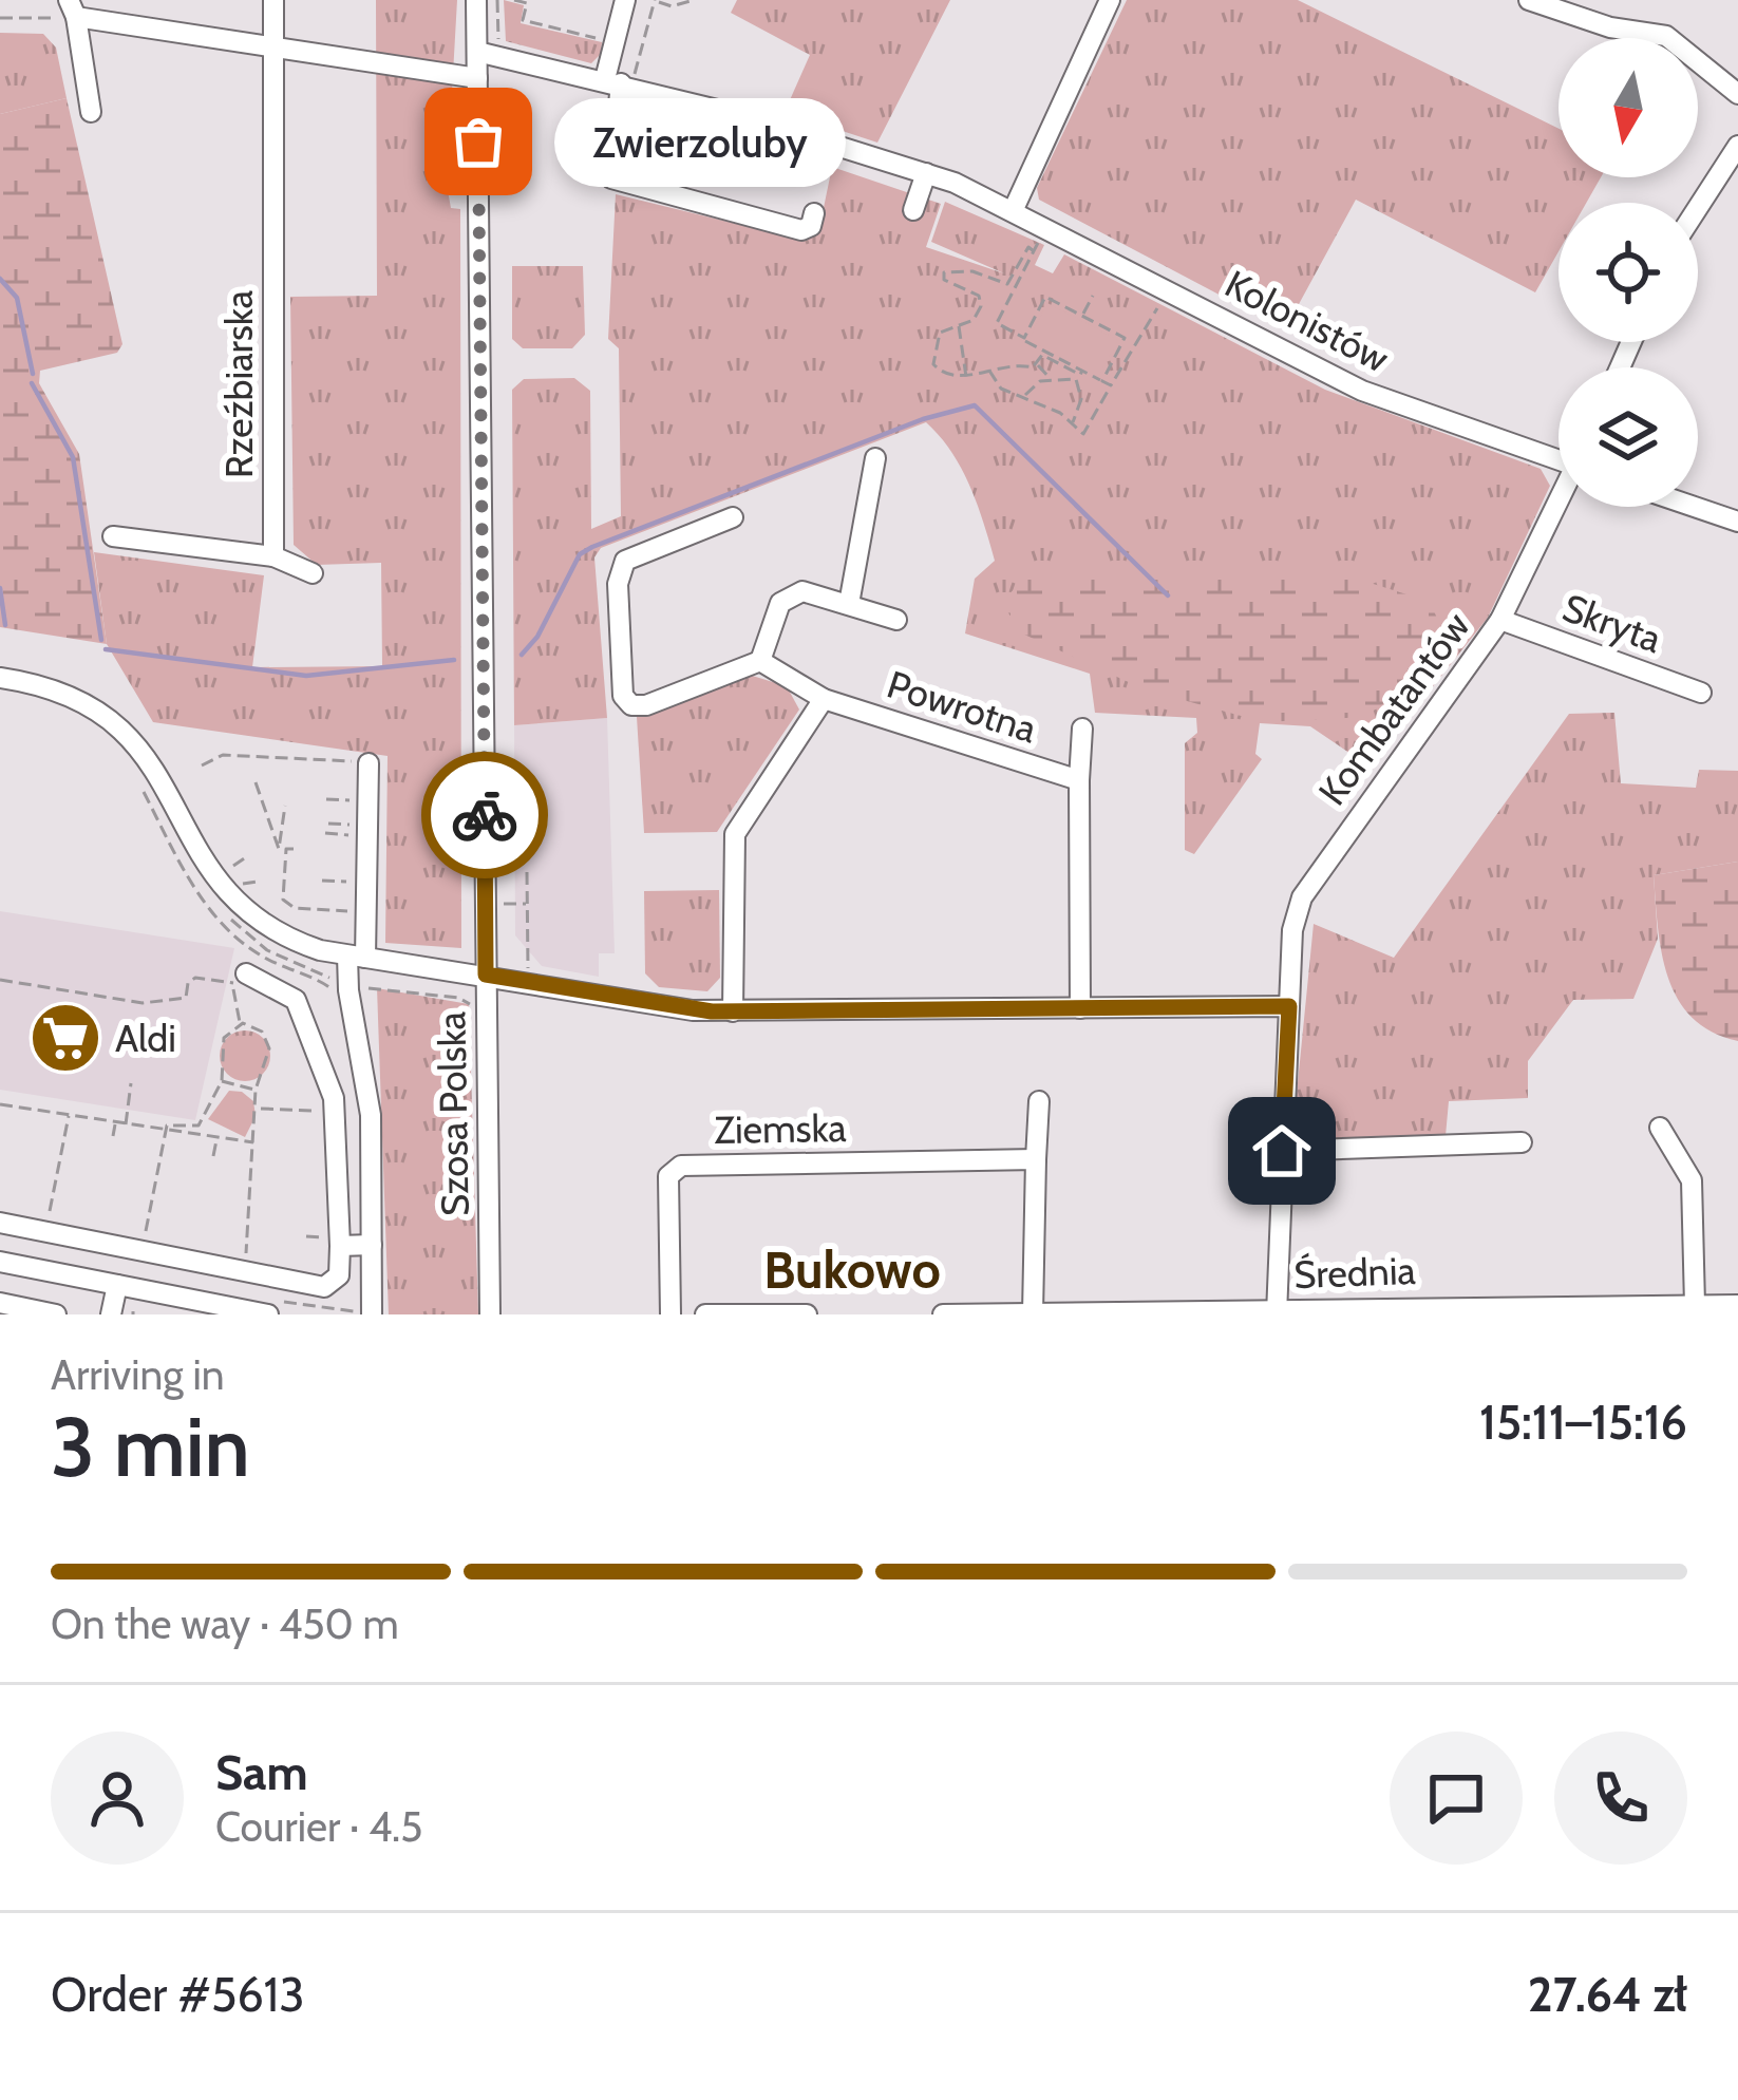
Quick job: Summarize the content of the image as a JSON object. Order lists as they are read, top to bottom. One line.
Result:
{"streets":{"street":["Kolonistów","Rzeźbiarska","Skryta","Powrotna","Kombatantów","Szosa Polska","Ziemska","Średnia"]},"crossings":[["Kolonistów","Szosa Polska"],["Skryta","Kombatantów"],["Kombatantów","Średnia"]],"districts":["Bukowo"],"places":{"other":["Zwierzoluby"],"supermarket":["Aldi"]},"north":"bottom","page":{"bubble":"Zwierzoluby","heading":["3 min","Arriving in","15:11–15:16"],"panel":["Sam","Courier · 4.5","Order #5613","27.64 zł"],"bar":"On the way · 450 m"}}
